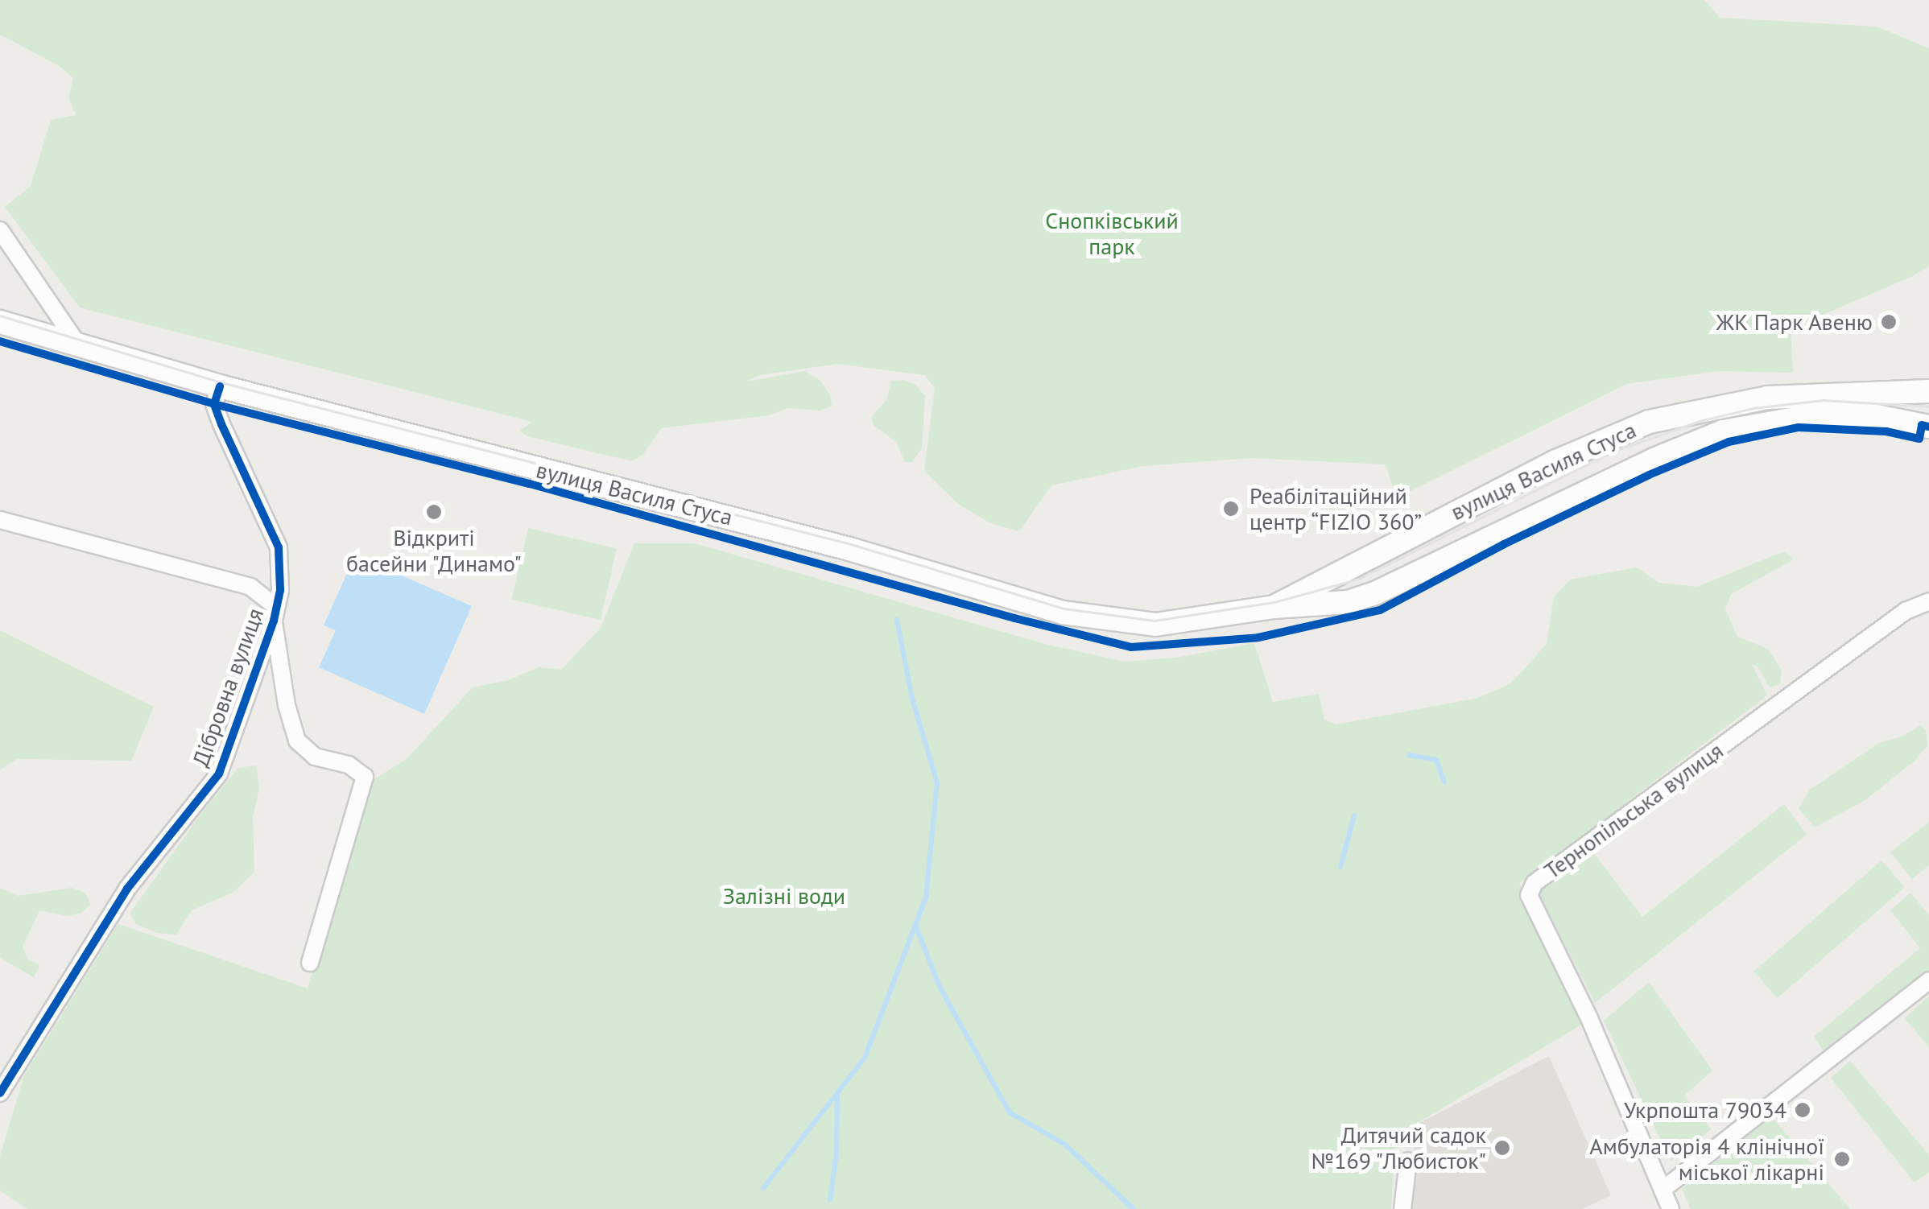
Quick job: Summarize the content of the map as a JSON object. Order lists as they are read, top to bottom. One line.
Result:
{"streets":{"main road":["вулиця Василя Стуса"],"street":["Дібровна вулиця","Тернопільська вулиця"]},"crossings":[["вулиця Василя Стуса","Дібровна вулиця"]],"parks":["Снопківський парк","Залізні води"],"places":["ЖК Парк Авеню","Реабілітаційний центр “FIZIO 360”","Відкриті басейни \"Динамо\"","Укрпошта 79034","Дитячий садок №169 \"Любисток\"","Амбулаторія 4 клінічної міської лікарні"]}
